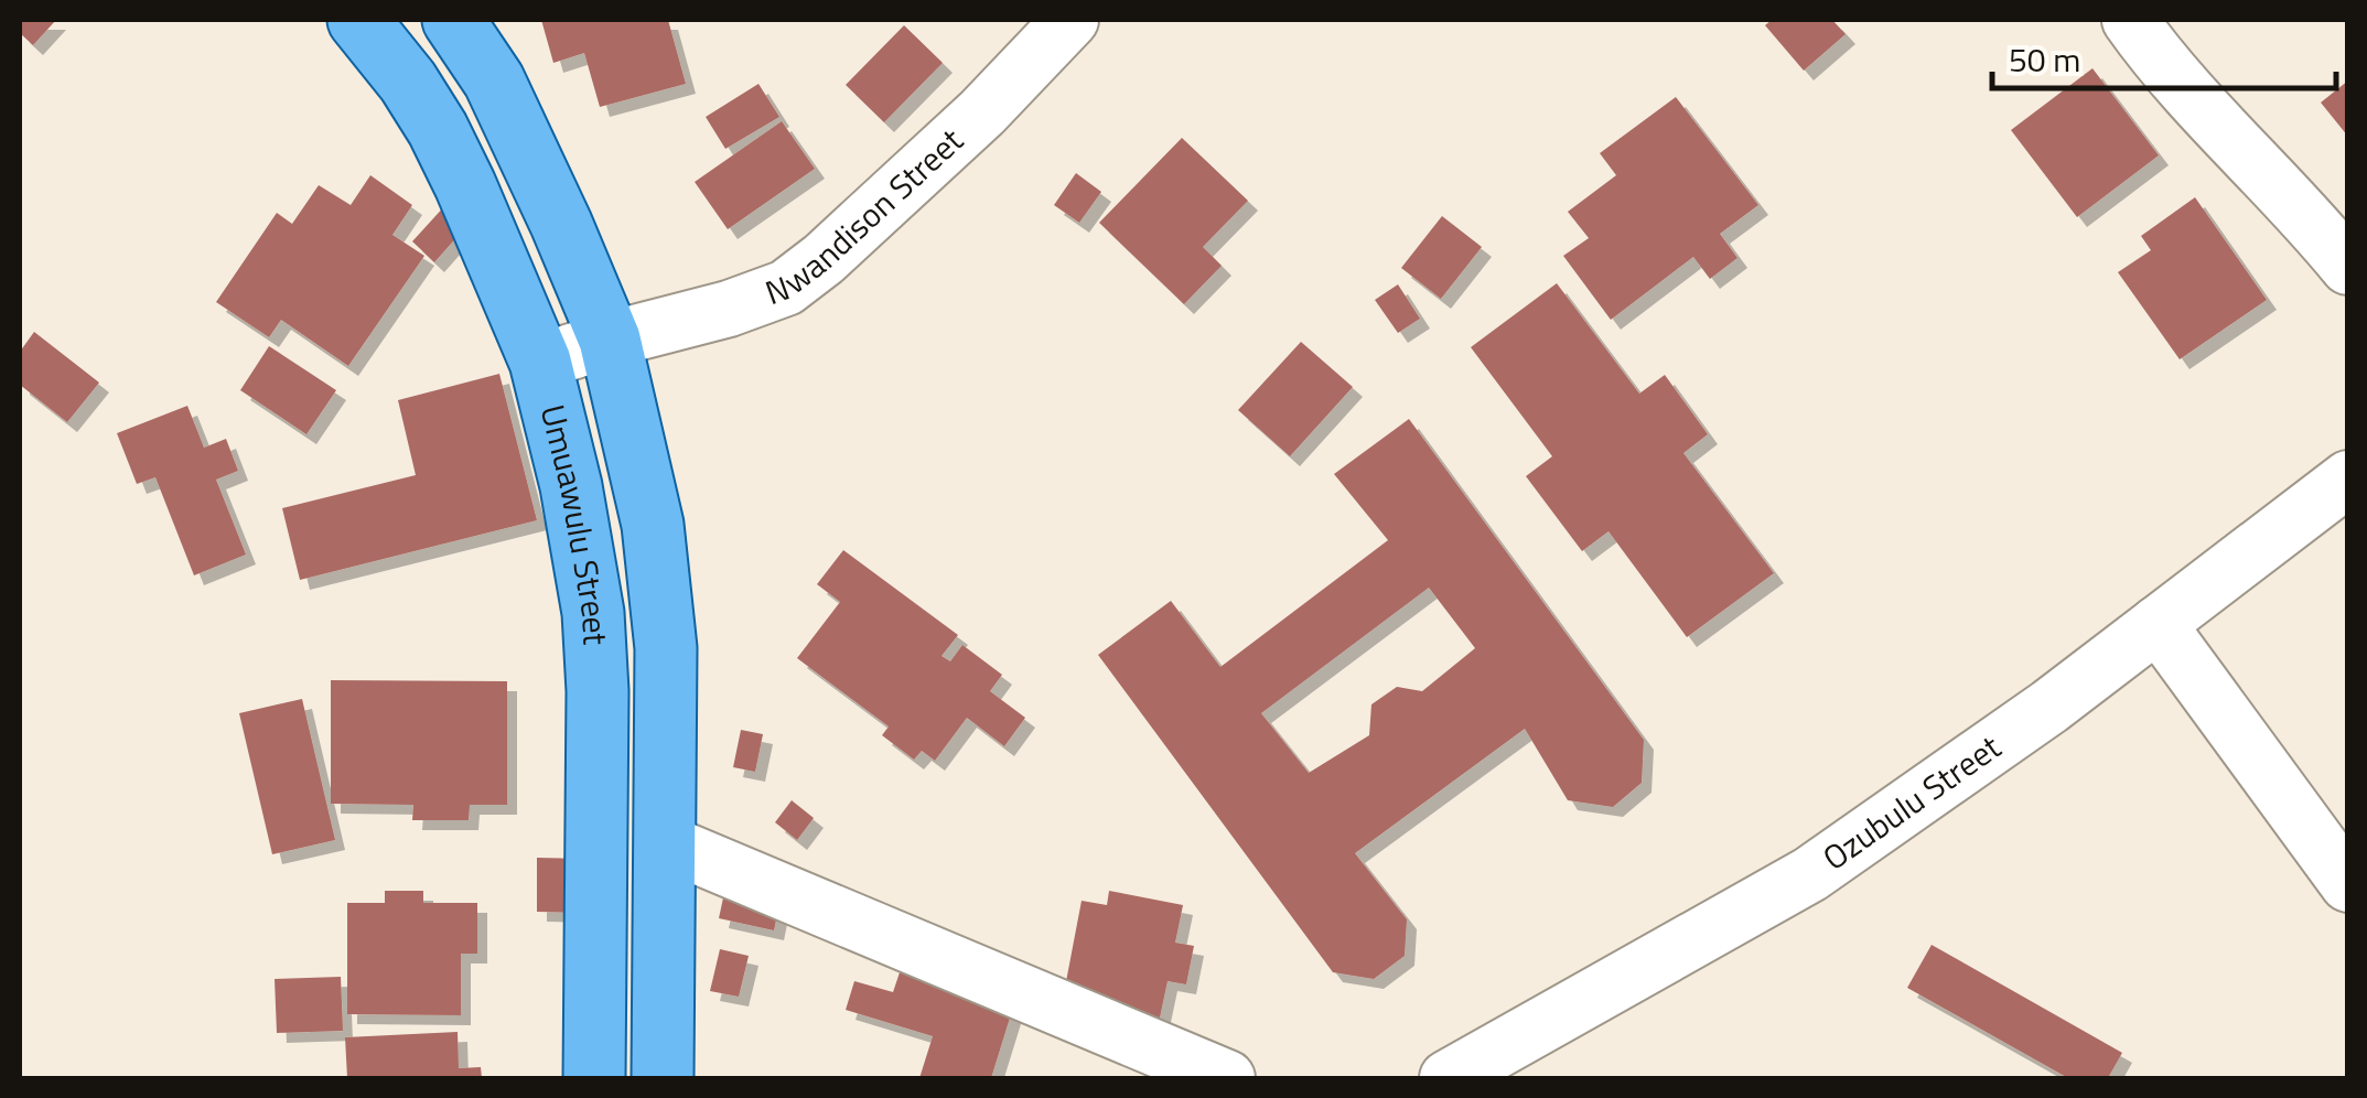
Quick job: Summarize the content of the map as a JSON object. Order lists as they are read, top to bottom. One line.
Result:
{"streets":{"main road":["Umuawulu Street"],"street":["Nwandison Street","Ozubulu Street"]},"crossings":[["Nwandison Street","Umuawulu Street"]],"scale_bar":"50 m"}
